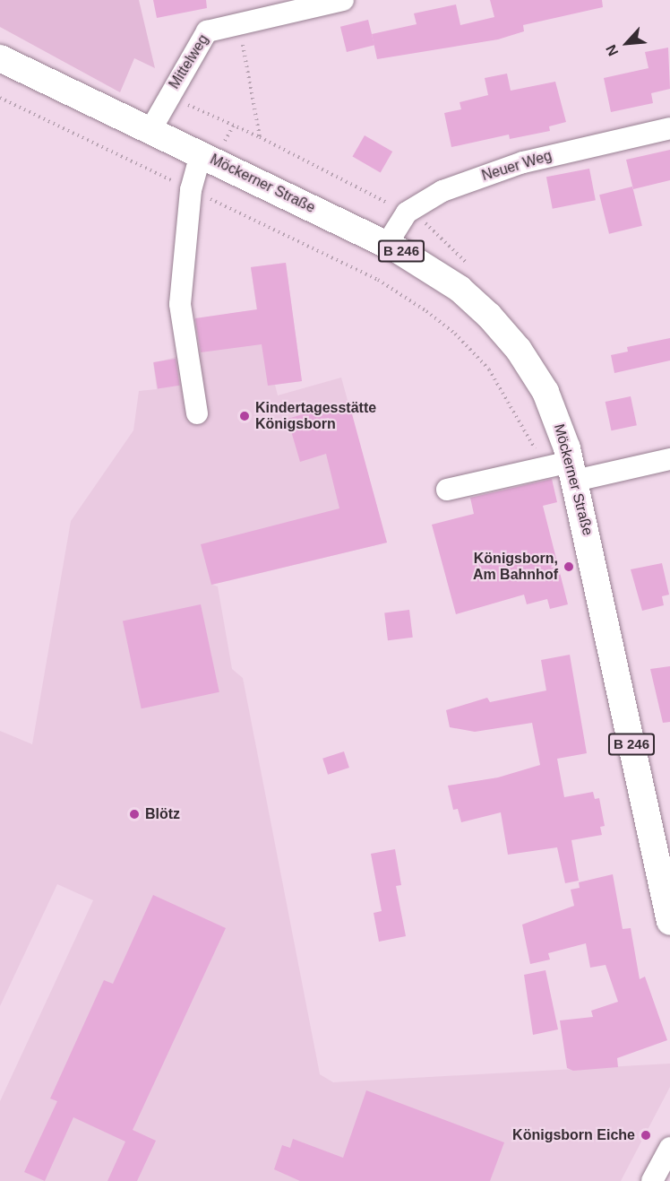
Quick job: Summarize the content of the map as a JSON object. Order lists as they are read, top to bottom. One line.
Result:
{"streets":{"main road":["Möckerner Straße","B 246"],"street":["Mittelweg","Neuer Weg"]},"crossings":[["Mittelweg","Möckerner Straße"],["Neuer Weg","Möckerner Straße"]],"places":["Kindertagesstätte Königsborn","Königsborn, Am Bahnhof","Blötz","Königsborn Eiche"],"north":"bottom left"}
